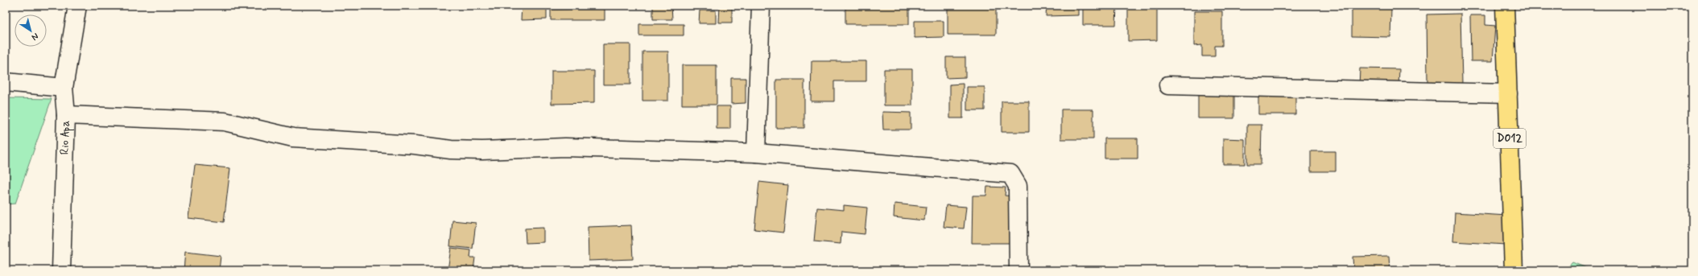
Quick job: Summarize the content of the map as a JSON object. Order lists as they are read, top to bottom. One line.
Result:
{"streets":{"main road":["D012"],"street":["Rio Apa"]},"north":"bottom right"}
